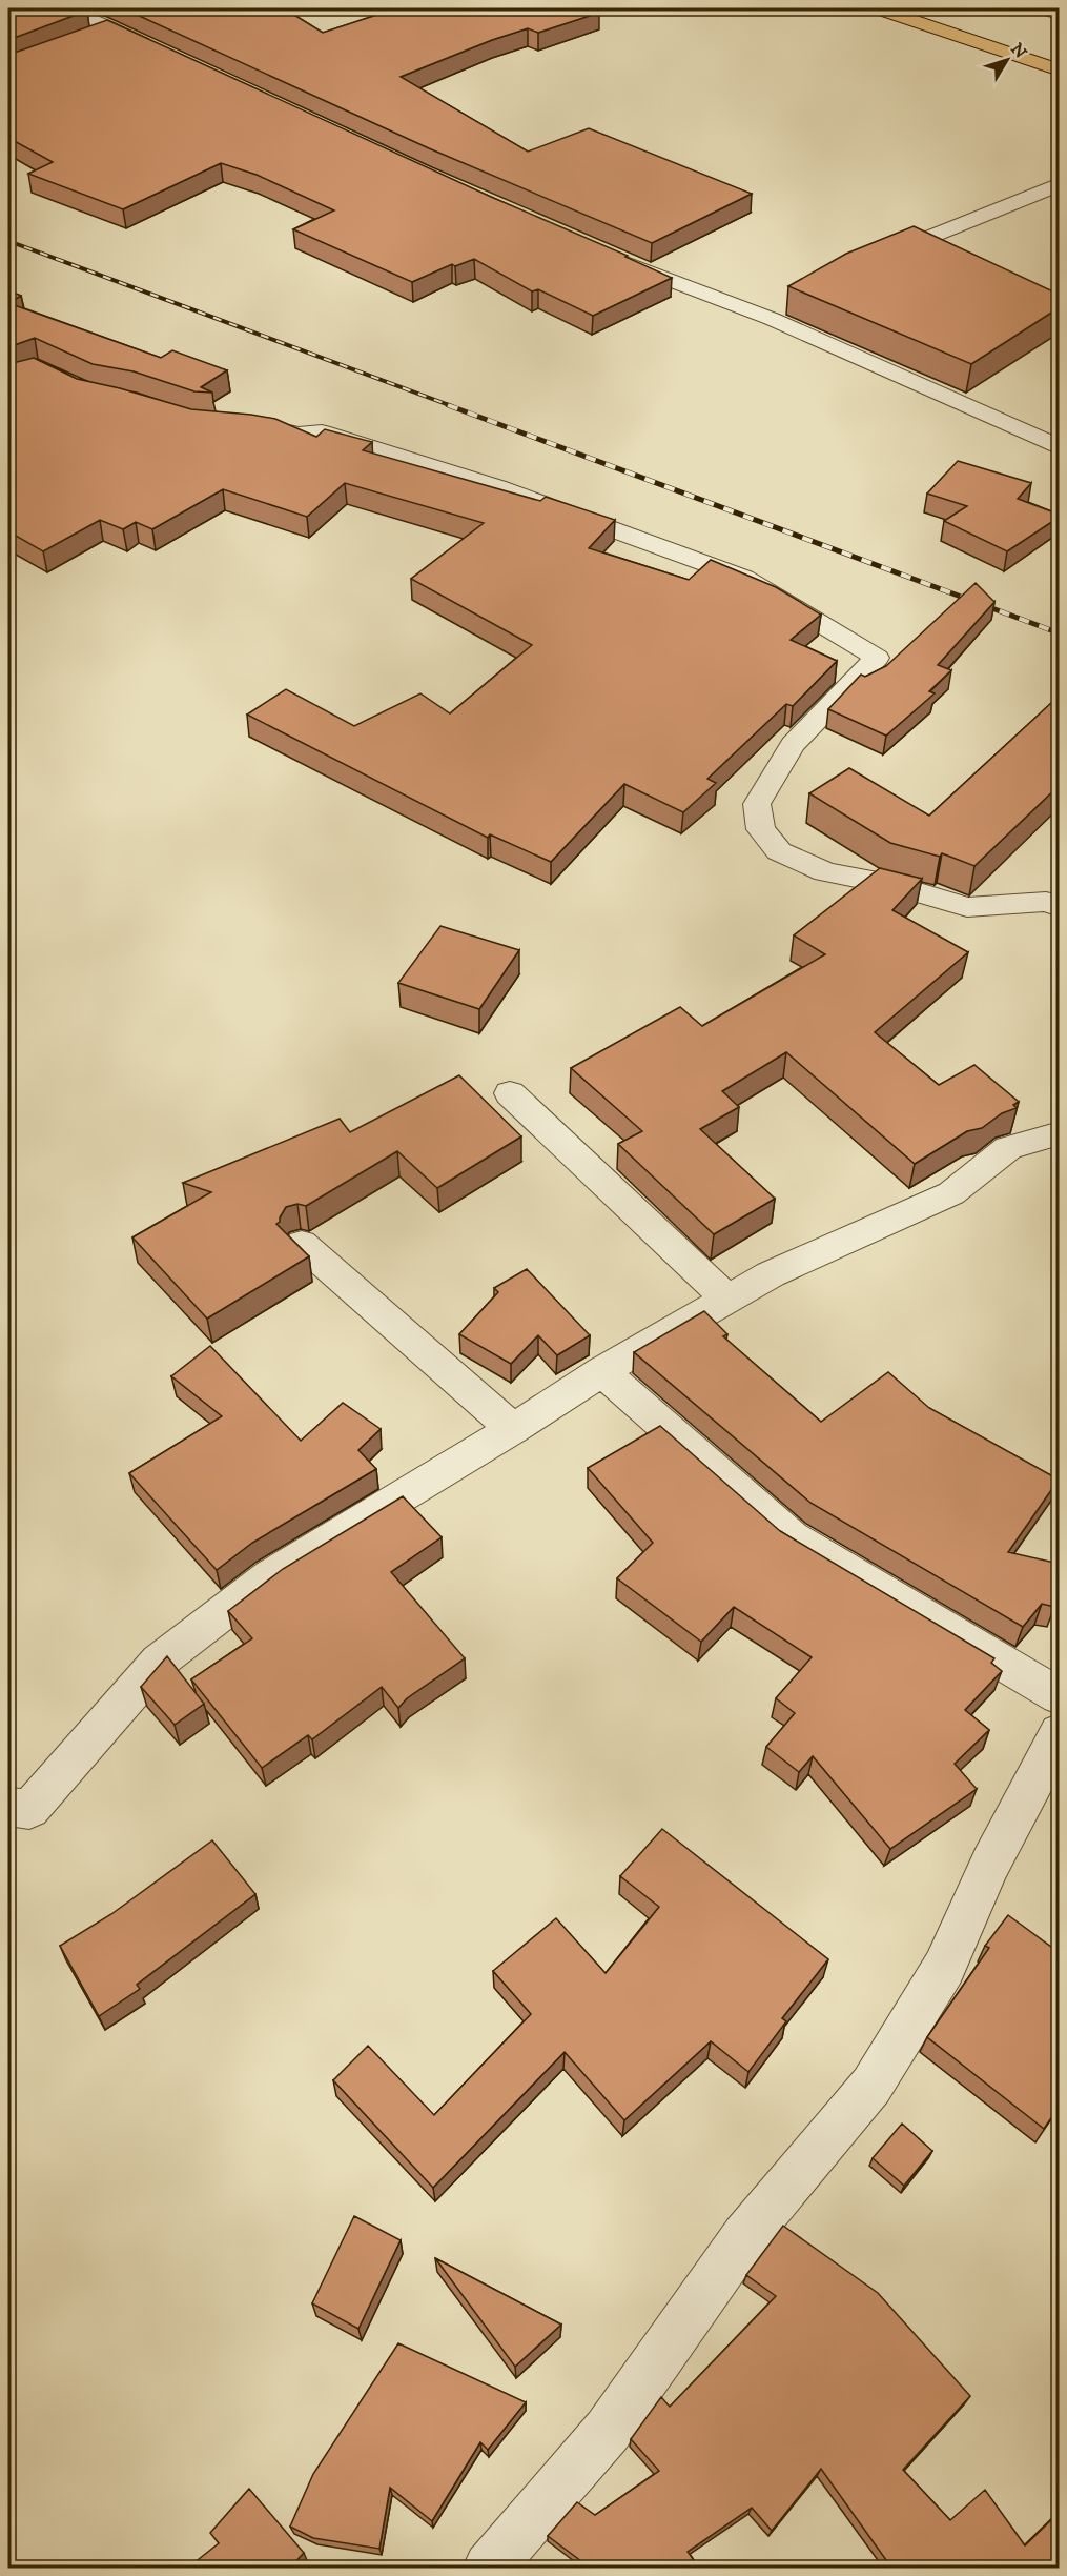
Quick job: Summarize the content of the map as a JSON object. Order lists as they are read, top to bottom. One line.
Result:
{"north":"top right"}
